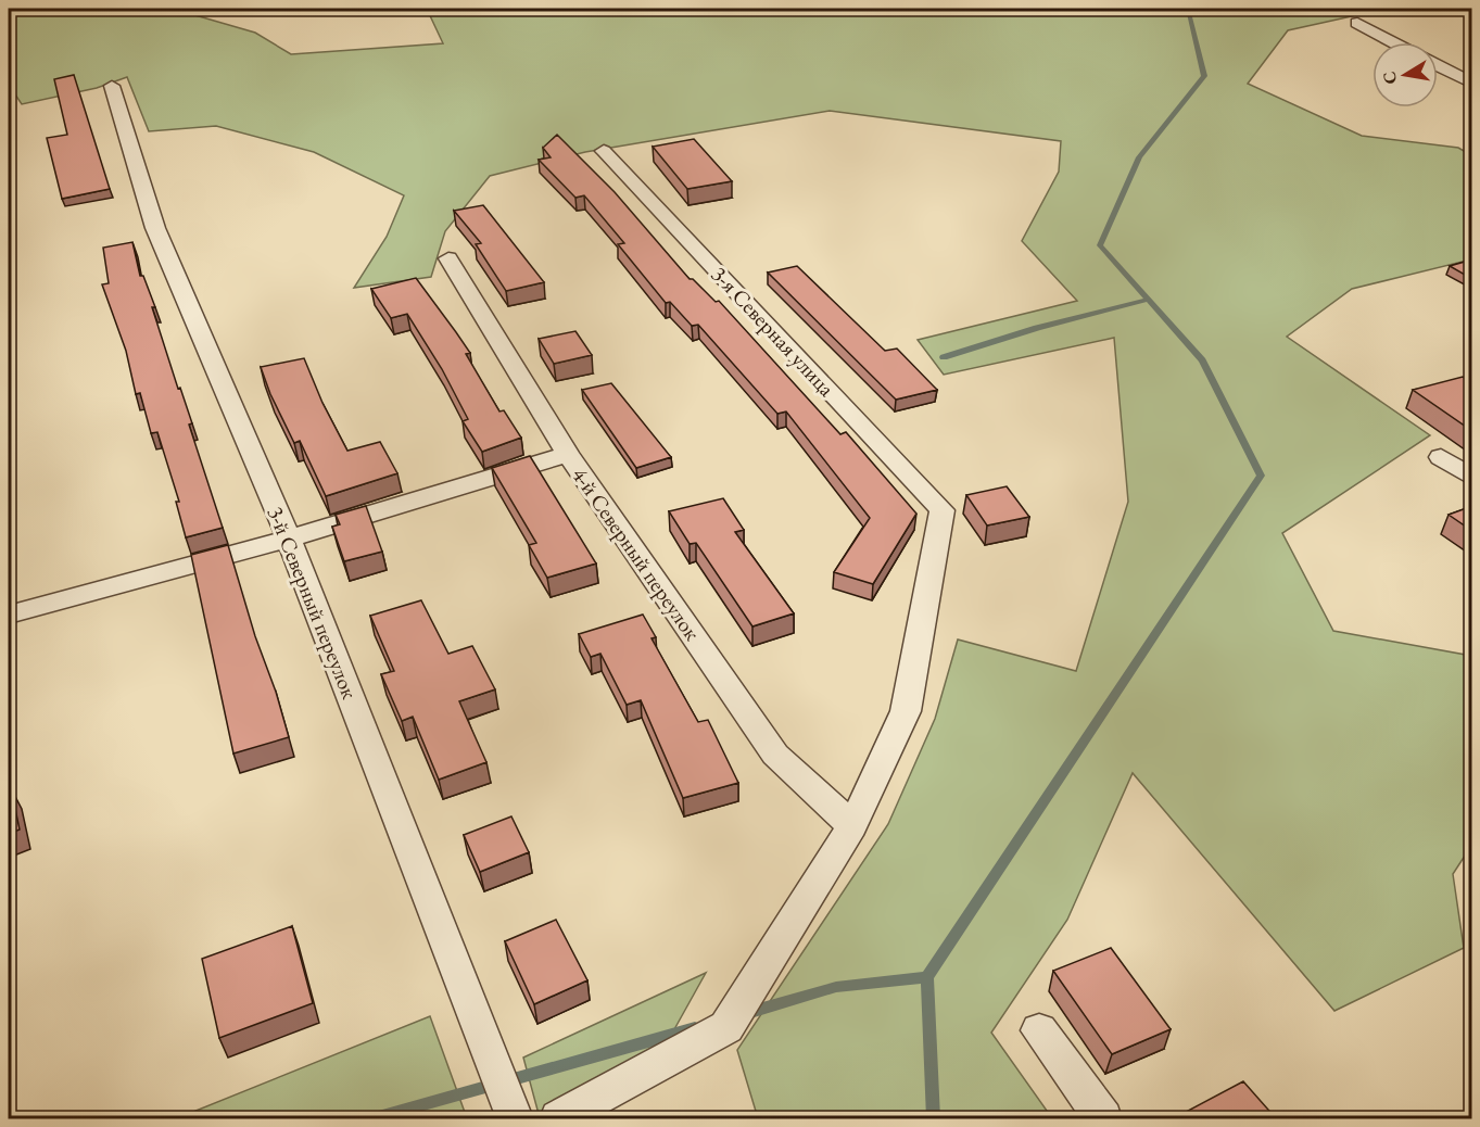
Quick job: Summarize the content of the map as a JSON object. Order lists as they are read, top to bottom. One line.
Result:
{"streets":{"street":["3-я Северная улица","4-й Северный переулок","3-й Северный переулок"]},"crossings":[["3-я Северная улица","4-й Северный переулок"]],"north":"left"}
